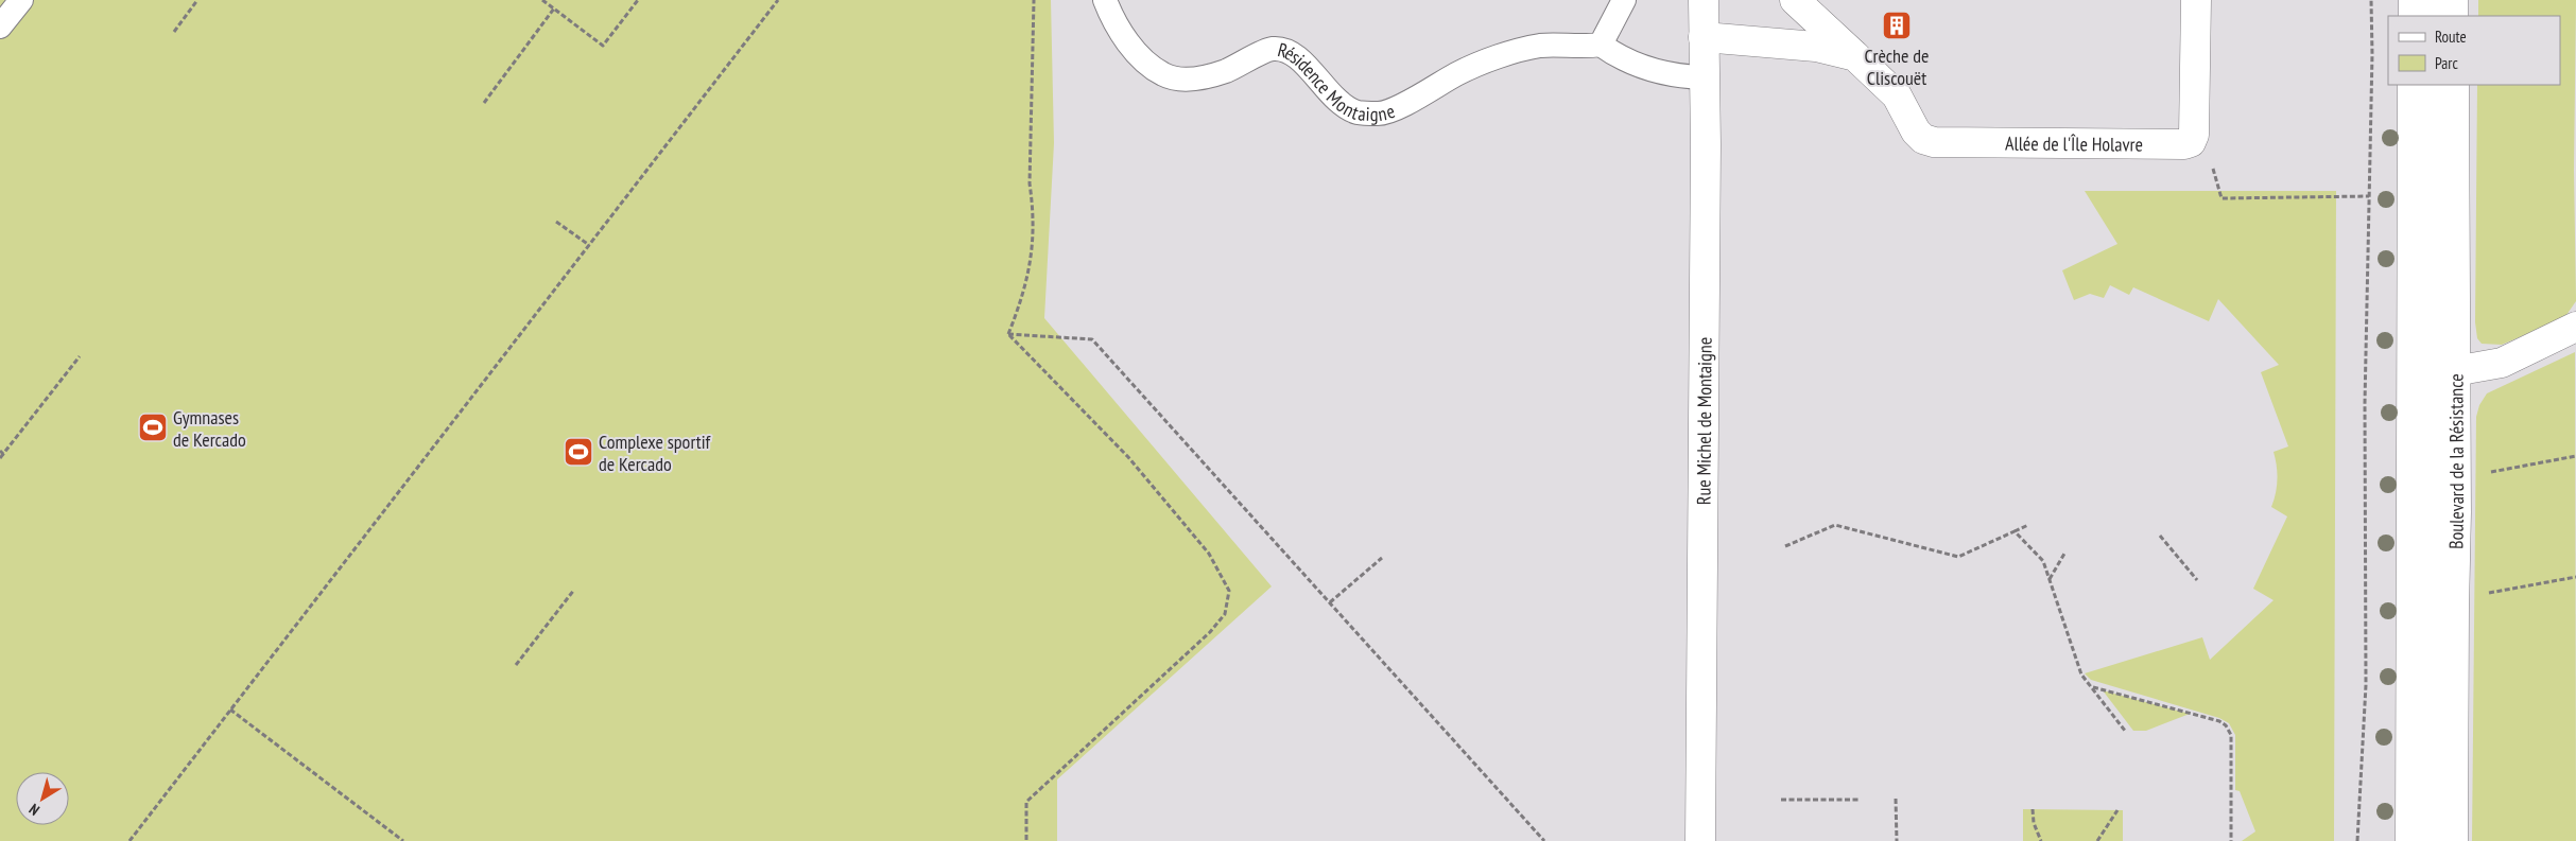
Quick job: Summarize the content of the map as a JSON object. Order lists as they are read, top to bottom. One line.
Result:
{"streets":{"street":["Allée de l'Île Holavre","Rue Michel de Montaigne","Boulevard de la Résistance"],"lane":["Résidence Montaigne"]},"crossings":[["Allée de l'Île Holavre","Rue Michel de Montaigne"]],"places":{"building":["Crèche de Cliscouët"],"sports":["Gymnases de Kercado","Complexe sportif de Kercado"]},"legend":["Route","Parc"],"north":"bottom left"}
